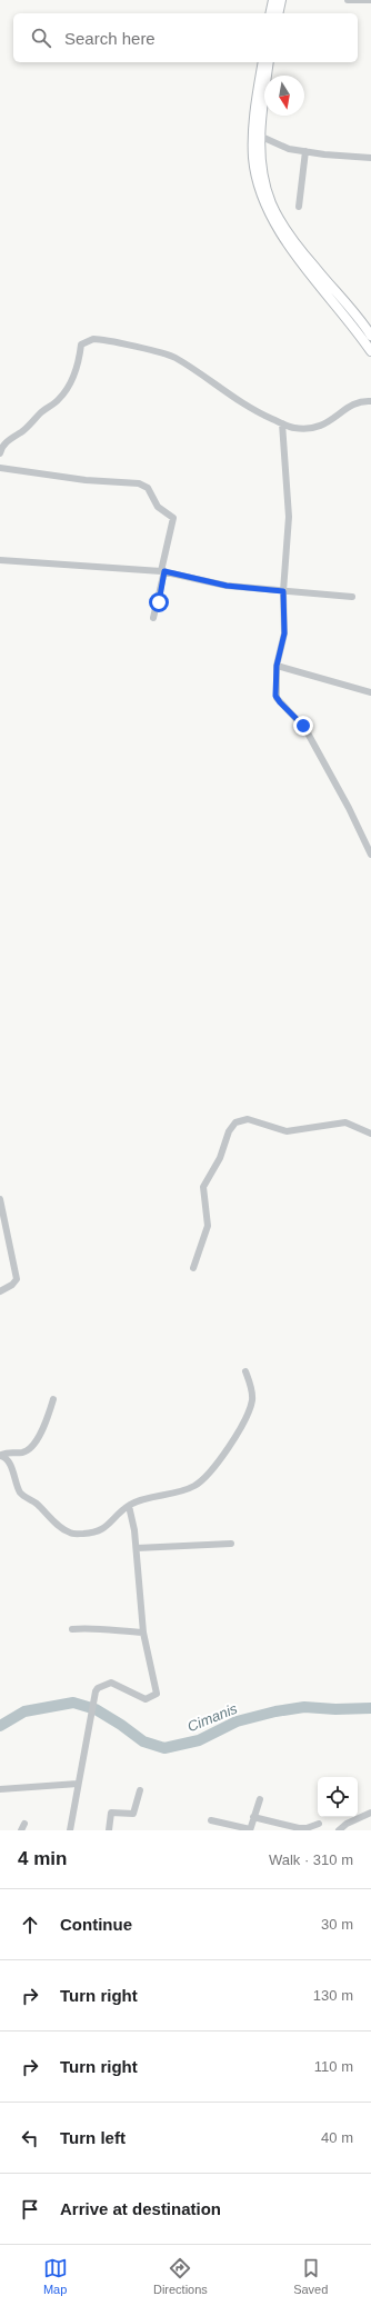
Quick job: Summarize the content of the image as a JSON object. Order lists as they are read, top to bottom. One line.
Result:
{"water":["Cimanis"],"north":"bottom","page":{"search":"Search here","heading":["4 min","Walk · 310 m"],"list":[["Continue","30 m"],["Turn right","130 m"],["Turn right","110 m"],["Turn left","40 m"],"Arrive at destination"],"nav":["Map","Directions","Saved"]}}
